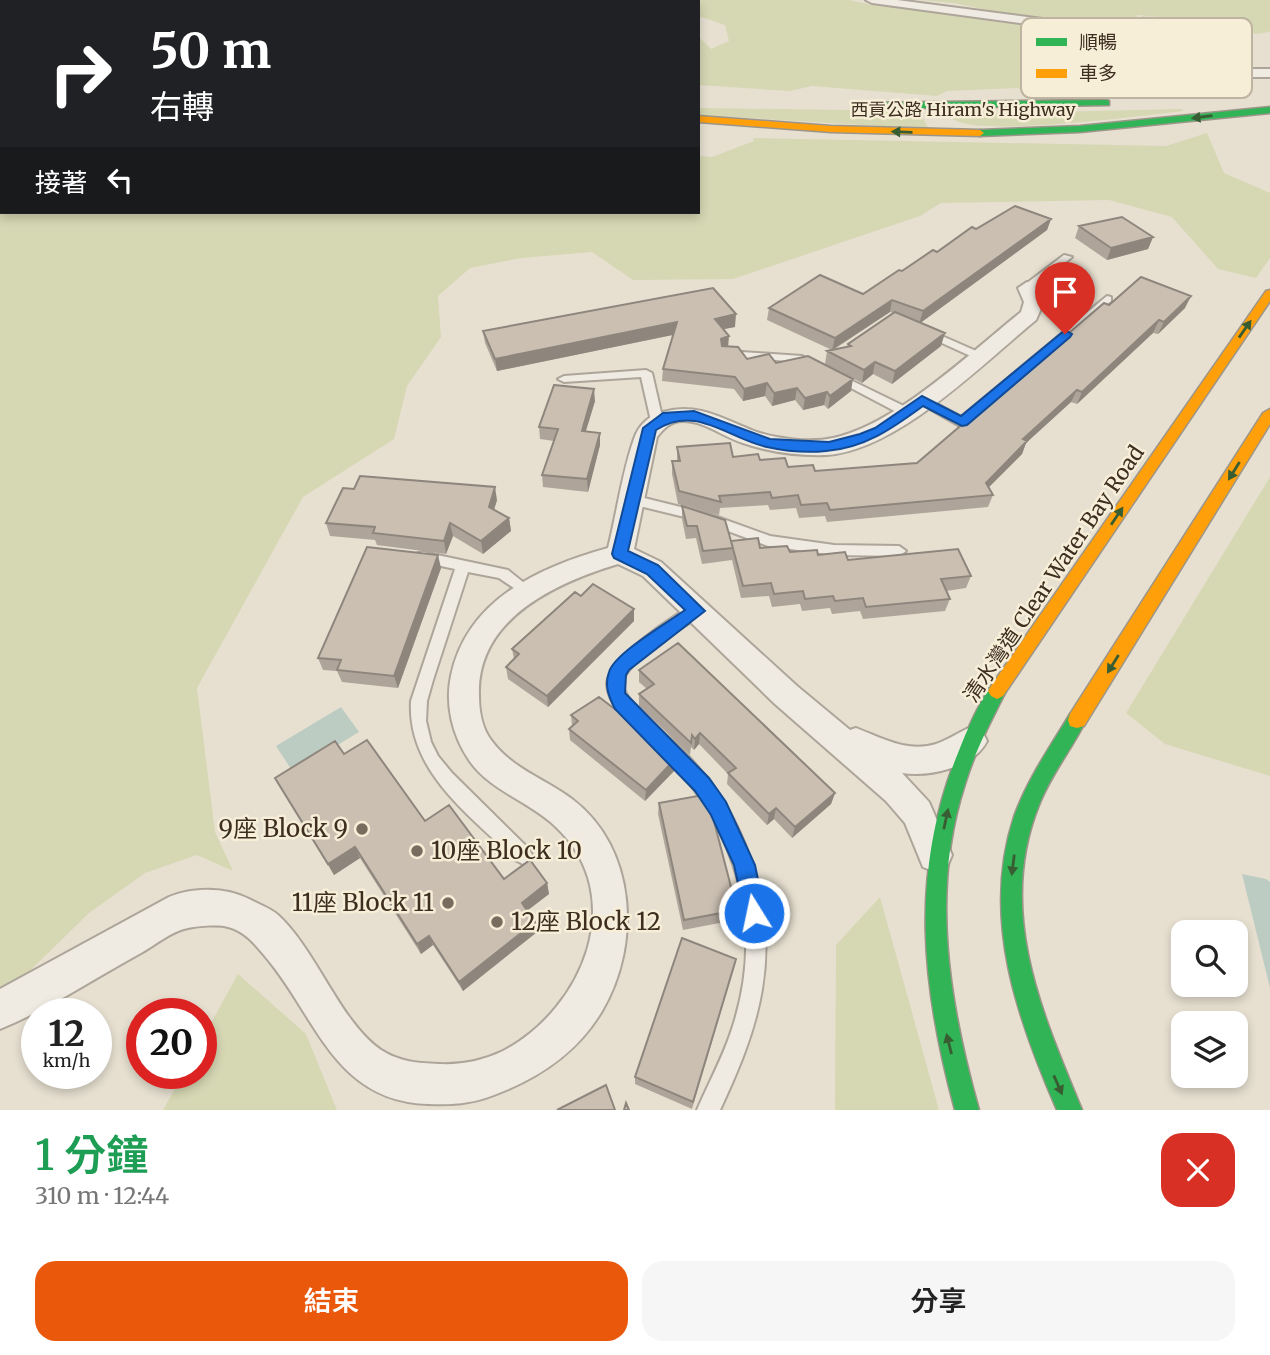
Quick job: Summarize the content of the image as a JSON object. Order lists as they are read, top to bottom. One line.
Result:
{"streets":{"main road":["西貢公路 Hiram's Highway","清水灣道 Clear Water Bay Road"]},"places":["9座 Block 9","10座 Block 10","11座 Block 11","12座 Block 12"],"legend":["順暢","車多"],"page":{"turn":["50 m","右轉"],"then":"接著","speed":"12 km/h","limit":"20","heading":["1 分鐘","310 m · 12:44"],"buttons":["結束","分享"]}}
